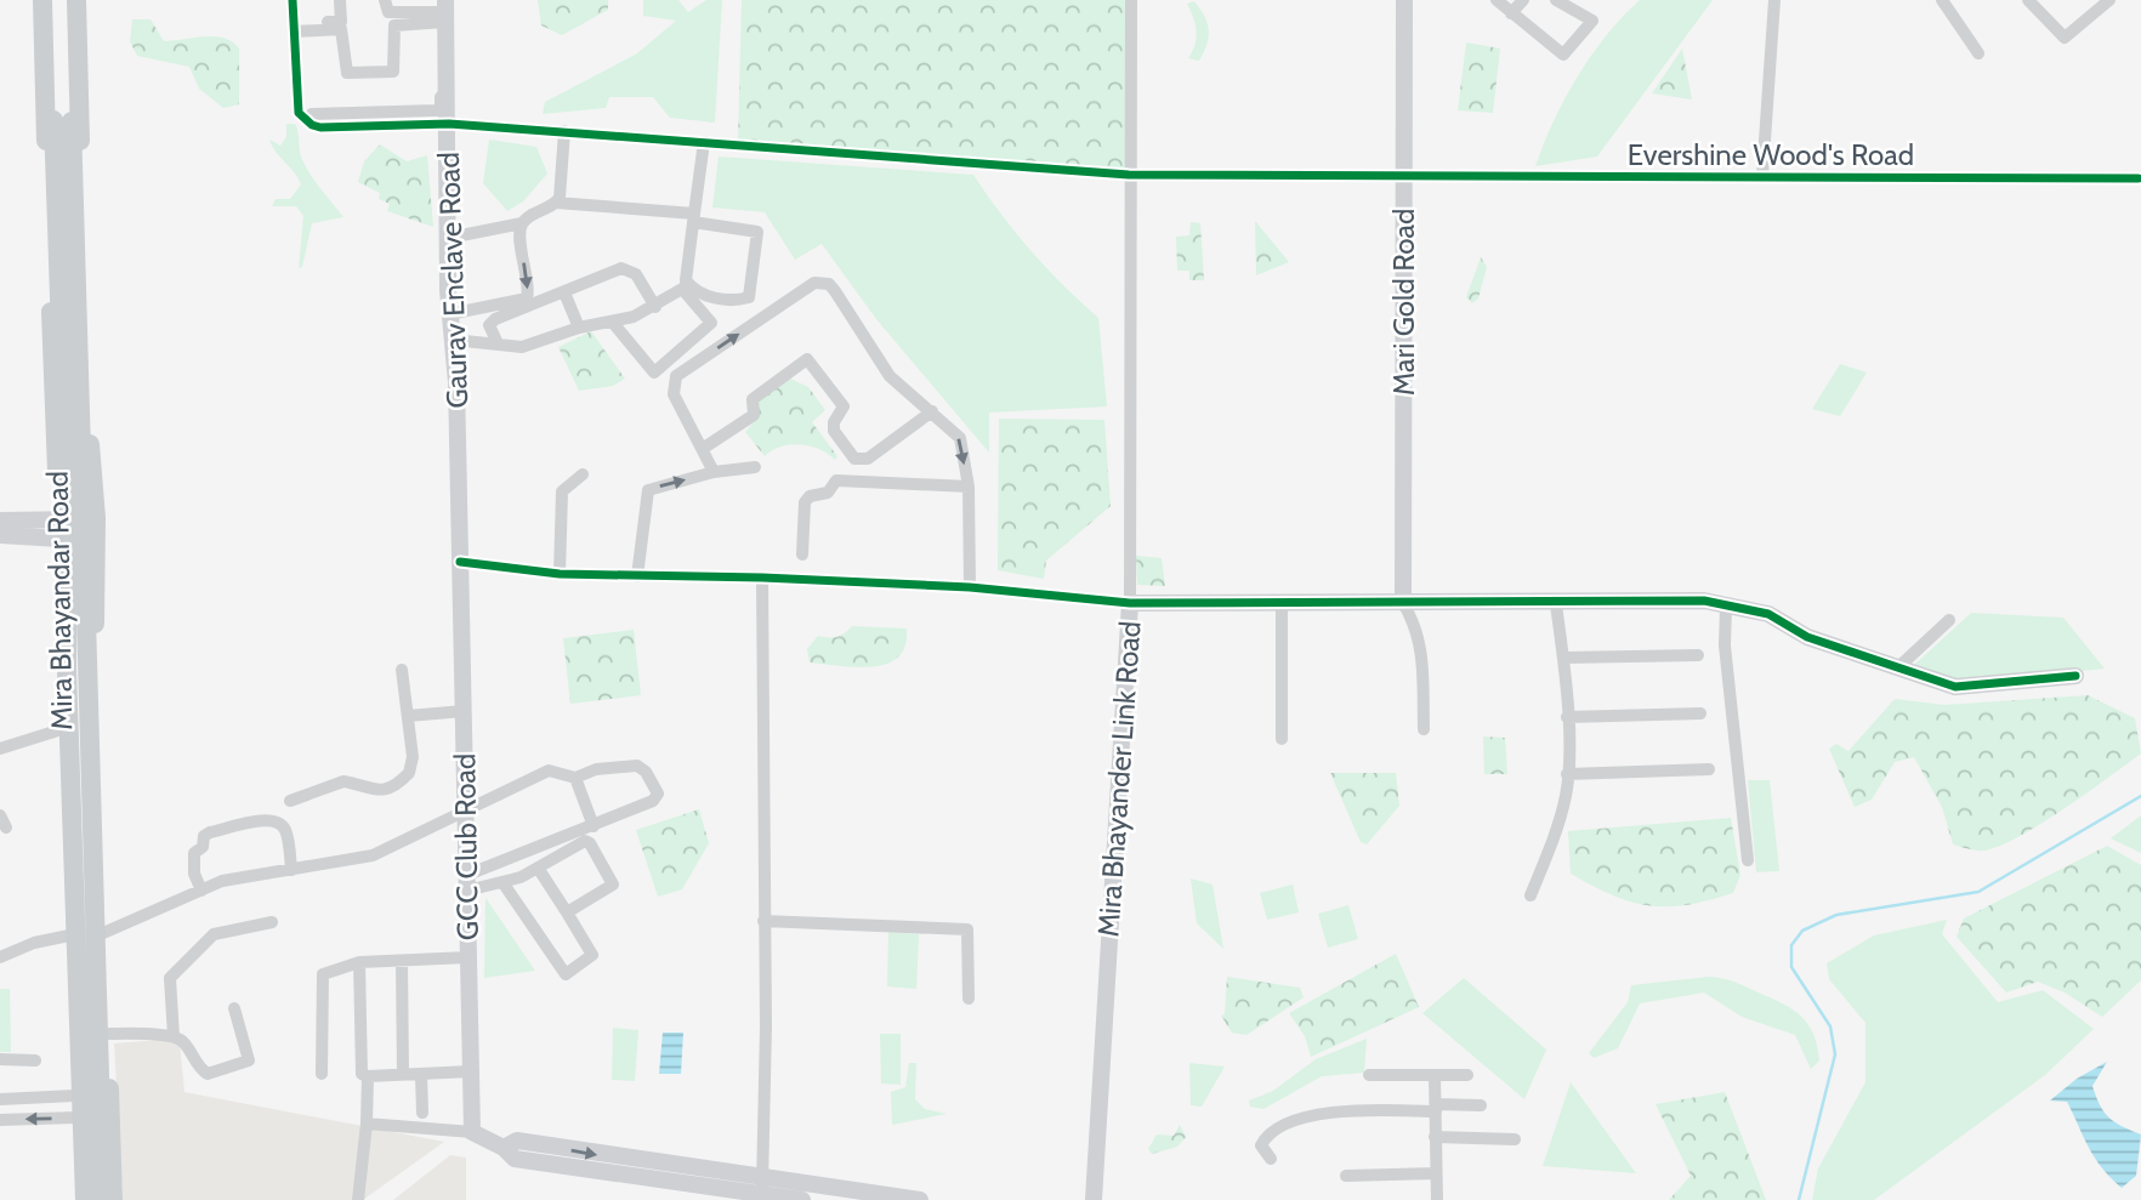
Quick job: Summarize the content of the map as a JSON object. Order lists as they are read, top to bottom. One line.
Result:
{"streets":{"main road":["Mira Bhayandar Road"],"street":["Evershine Wood's Road","Gaurav Enclave Road","Mari Gold Road","Mira Bhayander Link Road","GCC Club Road"]},"crossings":[["Evershine Wood's Road","Gaurav Enclave Road"],["Evershine Wood's Road","Mari Gold Road"],["Evershine Wood's Road","Mira Bhayander Link Road"],["Gaurav Enclave Road","GCC Club Road"]]}
